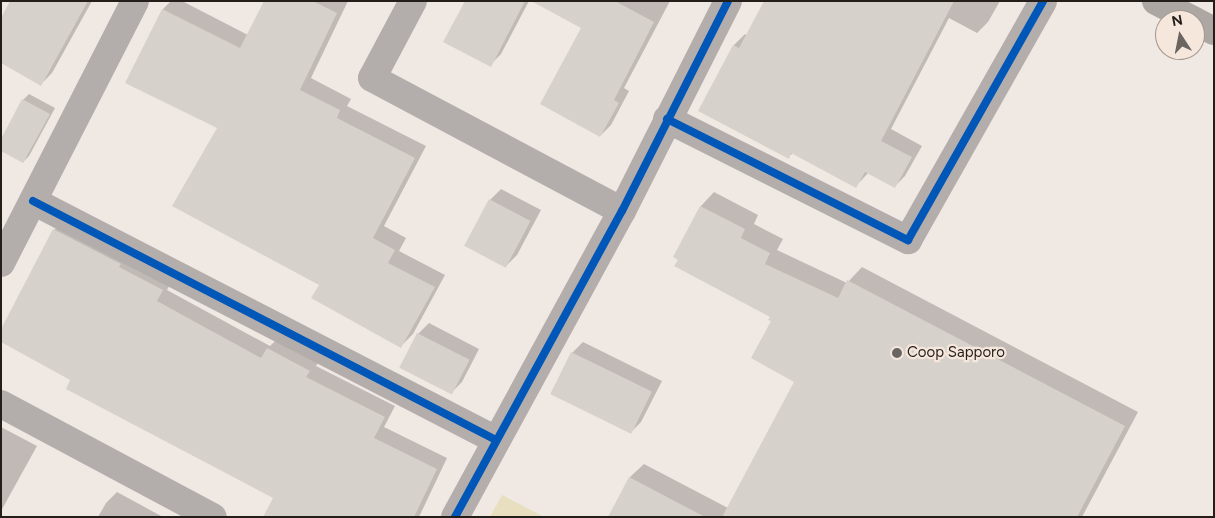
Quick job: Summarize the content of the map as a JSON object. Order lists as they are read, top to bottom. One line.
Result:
{"places":["Coop Sapporo"],"north":"top"}
